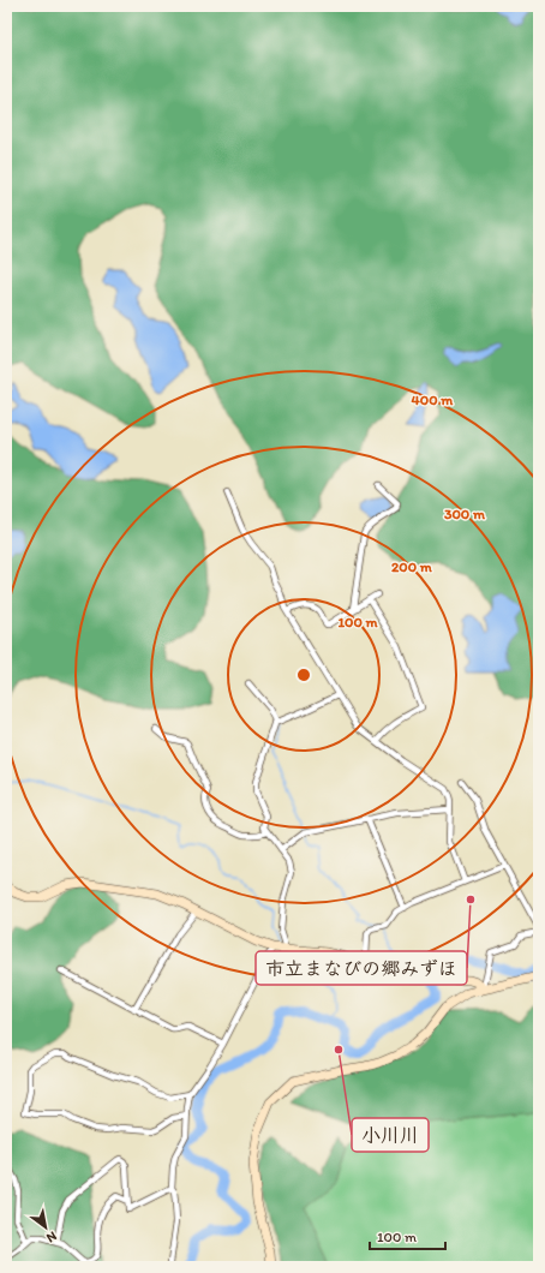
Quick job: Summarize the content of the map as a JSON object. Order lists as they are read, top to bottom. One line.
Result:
{"places":["市立まなびの郷みずほ","小川川"],"scale_bar":"100 m","north":"bottom right","rings":["400 m","300 m","200 m","100 m"]}
